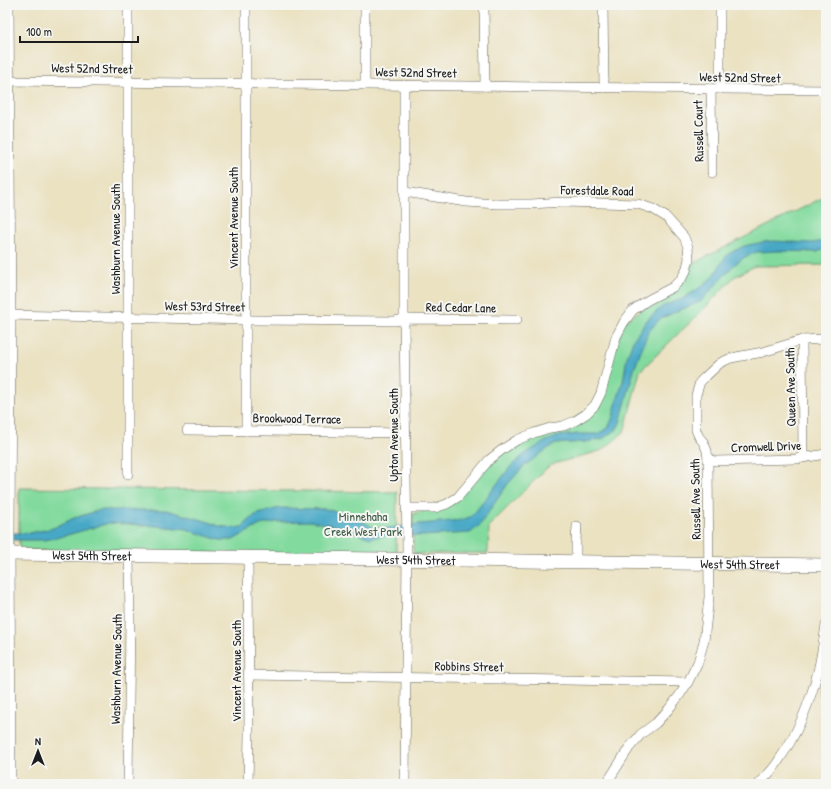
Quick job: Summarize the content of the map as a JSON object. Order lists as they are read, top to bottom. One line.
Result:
{"streets":{"street":["West 52nd Street","Russell Court","Forestdale Road","Vincent Avenue South","Washburn Avenue South","West 53rd Street","Red Cedar Lane","Queen Ave South","Brookwood Terrace","Upton Avenue South","Cromwell Drive","Russell Ave South","West 54th Street","Robbins Street"]},"crossings":[["West 52nd Street","Russell Court"],["West 52nd Street","Vincent Avenue South"],["West 52nd Street","Washburn Avenue South"],["West 52nd Street","Upton Avenue South"],["Forestdale Road","Upton Avenue South"],["Vincent Avenue South","West 53rd Street"],["Vincent Avenue South","Brookwood Terrace"],["Vincent Avenue South","West 54th Street"],["Vincent Avenue South","Robbins Street"],["Washburn Avenue South","West 53rd Street"],["Washburn Avenue South","West 54th Street"],["West 53rd Street","Red Cedar Lane"],["West 53rd Street","Upton Avenue South"],["Red Cedar Lane","Upton Avenue South"],["Queen Ave South","Cromwell Drive"],["Queen Ave South","Russell Ave South"],["Brookwood Terrace","Upton Avenue South"],["Upton Avenue South","West 54th Street"],["Upton Avenue South","Robbins Street"],["Cromwell Drive","Russell Ave South"],["Russell Ave South","West 54th Street"],["Russell Ave South","Robbins Street"]],"parks":["Minnehaha Creek West Park"],"scale_bar":"100 m","north":"top"}
